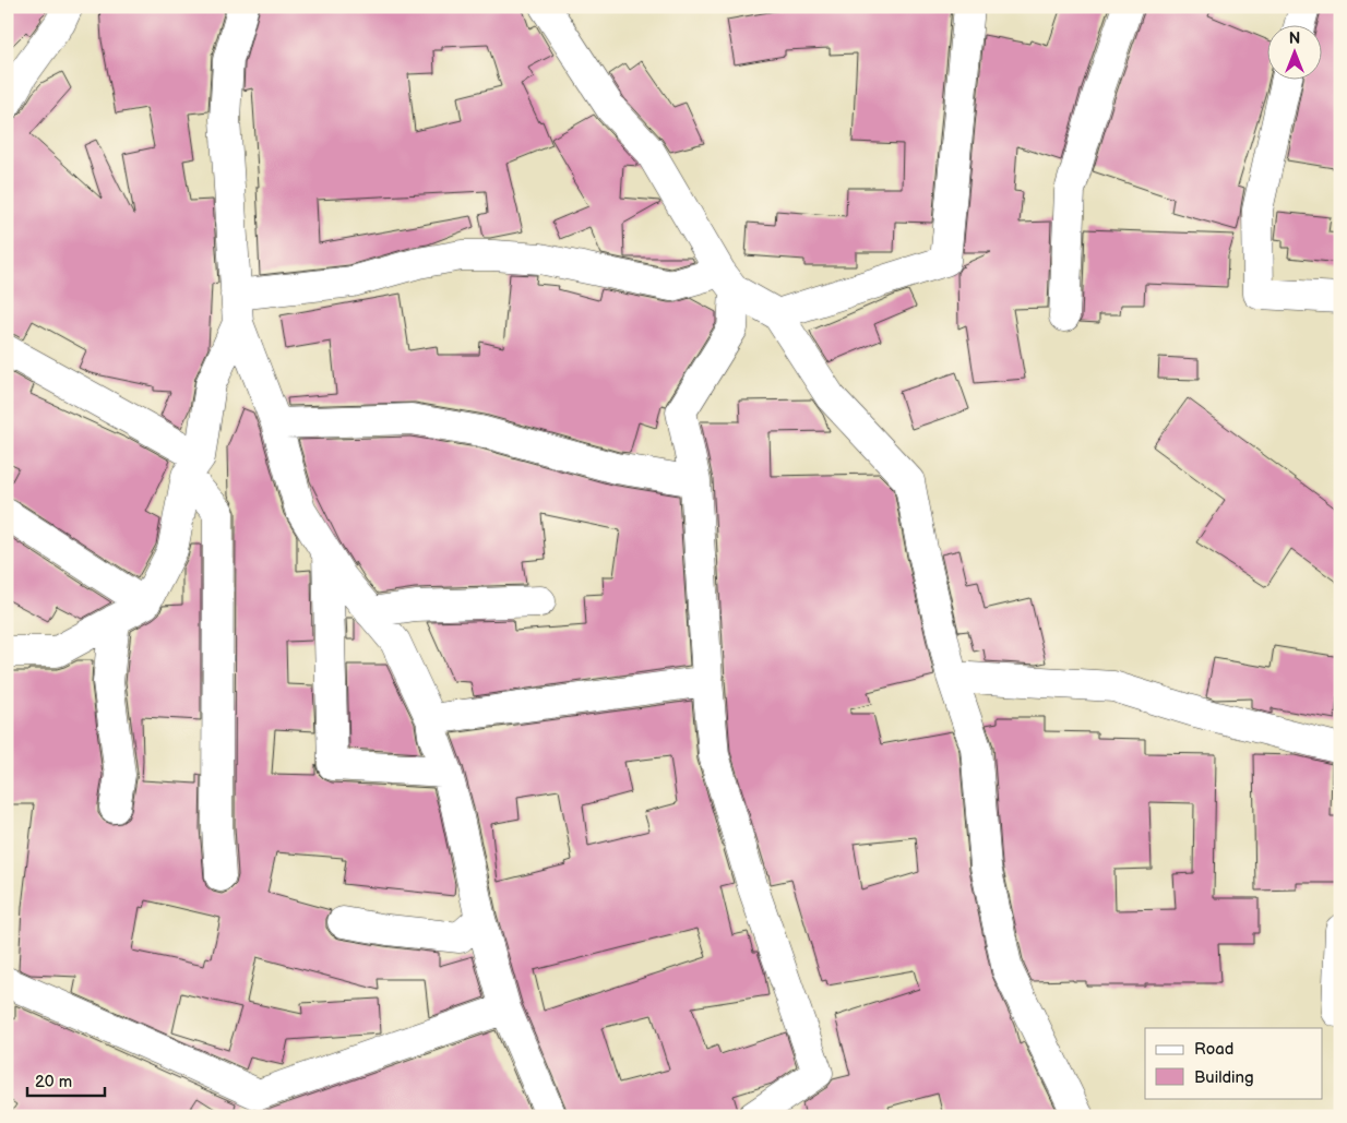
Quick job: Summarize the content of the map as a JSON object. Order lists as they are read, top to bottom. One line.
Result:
{"legend":["Road","Building"],"scale_bar":"20 m","north":"top"}
